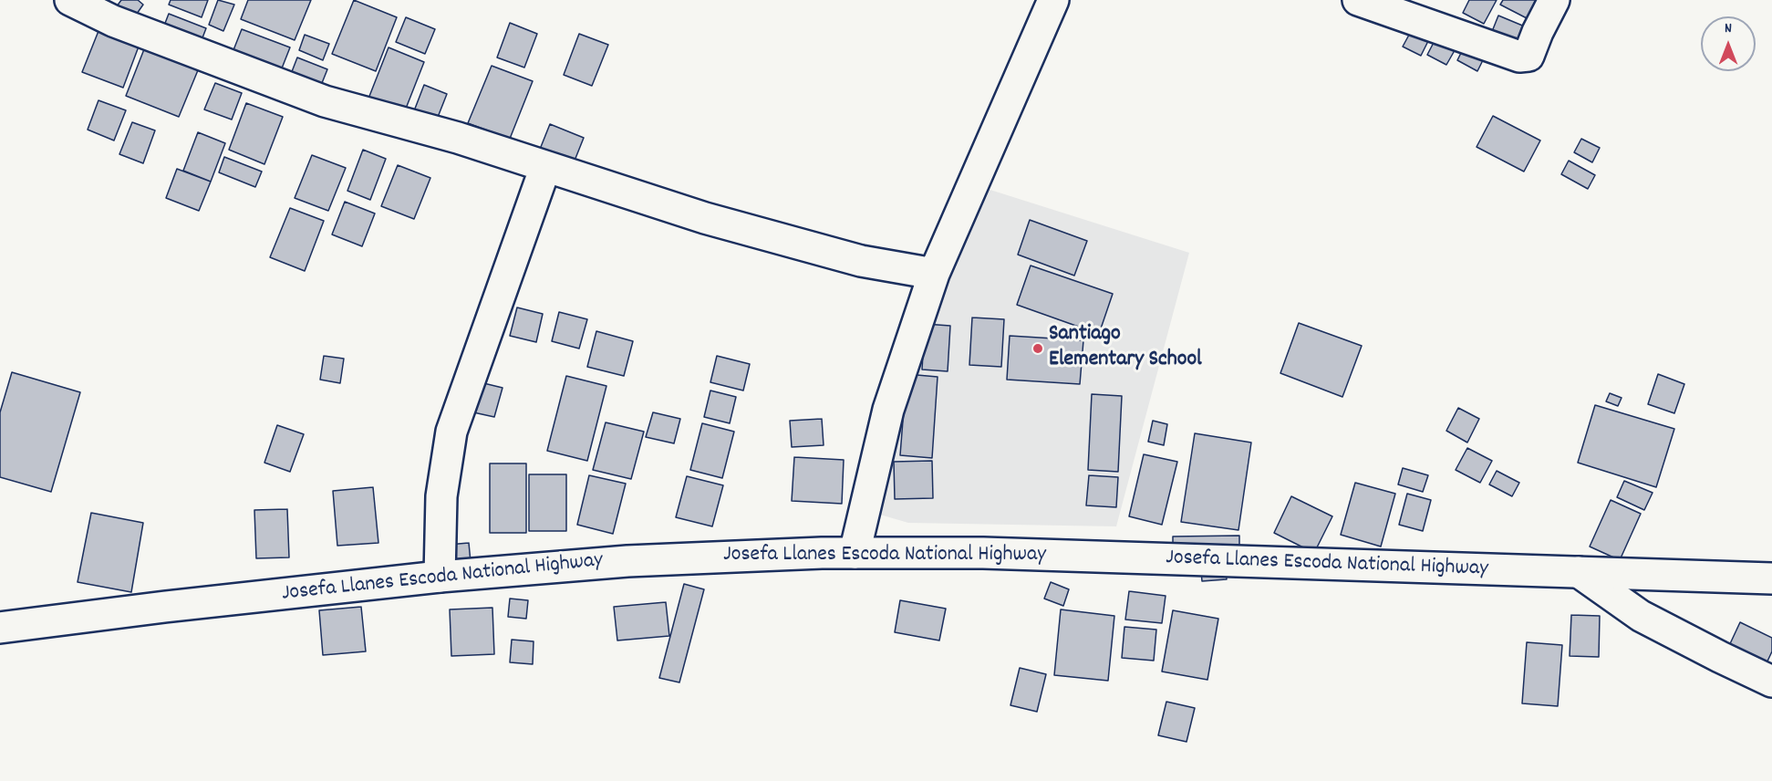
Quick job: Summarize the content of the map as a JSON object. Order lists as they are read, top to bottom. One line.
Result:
{"streets":{"street":["Josefa Llanes Escoda National Highway"]},"places":["Santiago Elementary School"],"north":"top"}
